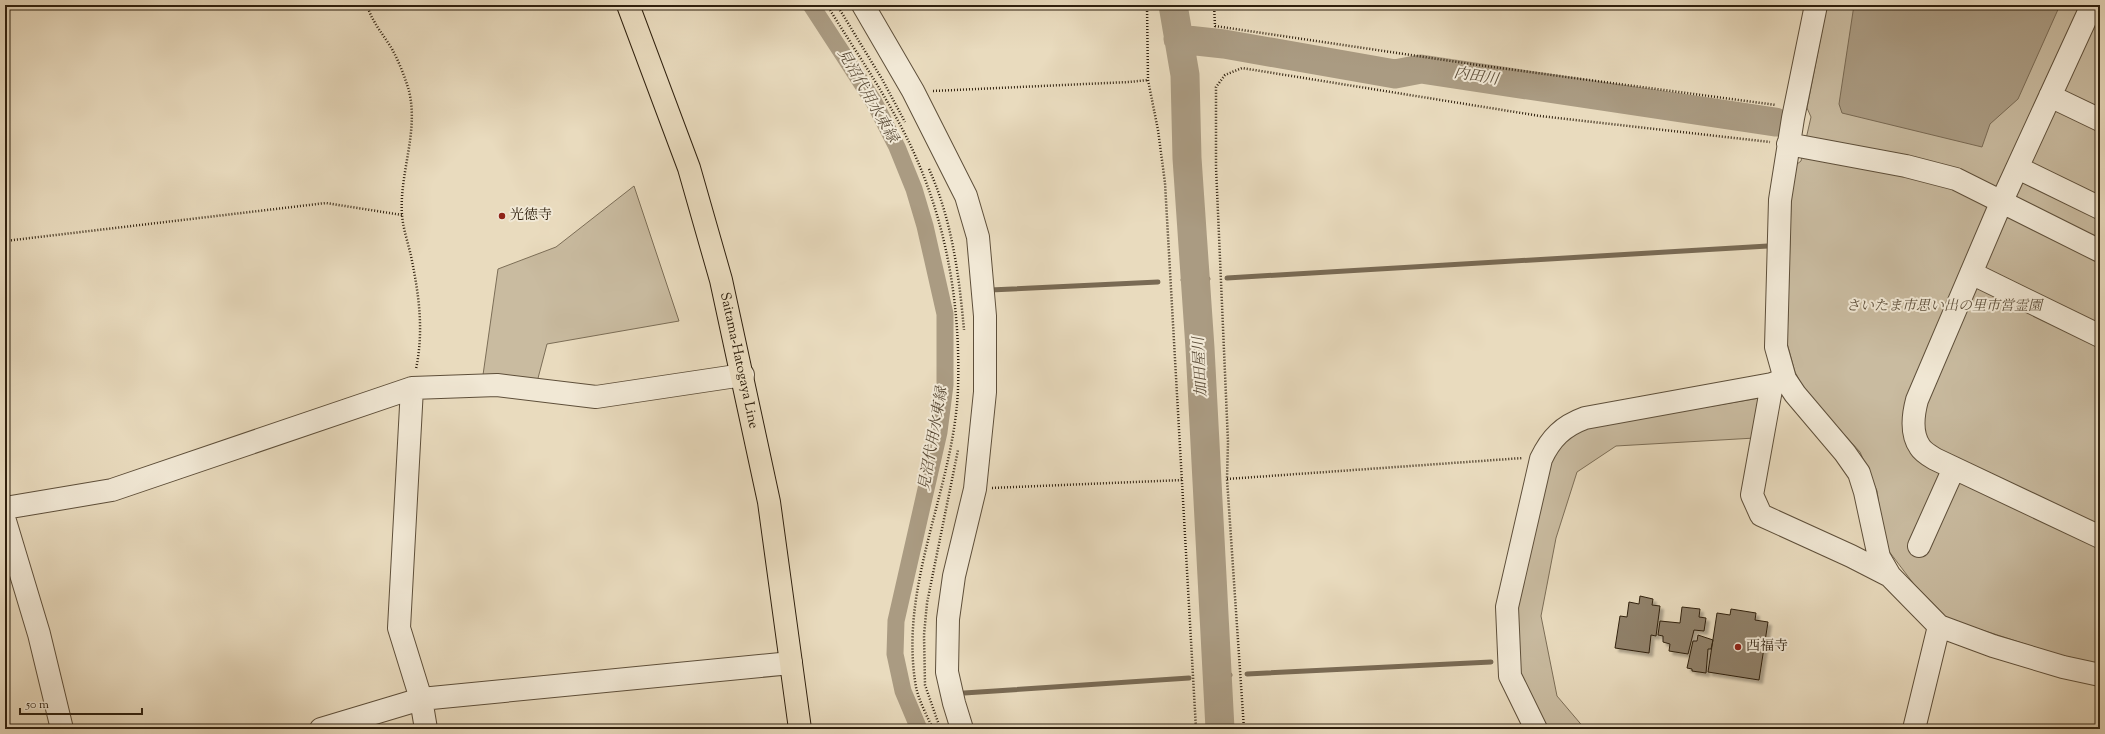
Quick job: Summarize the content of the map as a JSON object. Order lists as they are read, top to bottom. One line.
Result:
{"streets":{"main road":["Saitama-Hatogaya Line"]},"water":["内田川","見沼代用水東縁","加田屋川"],"parks":["さいたま市思い出の里市営霊園"],"places":["光徳寺","西福寺"],"scale_bar":"50 m"}
